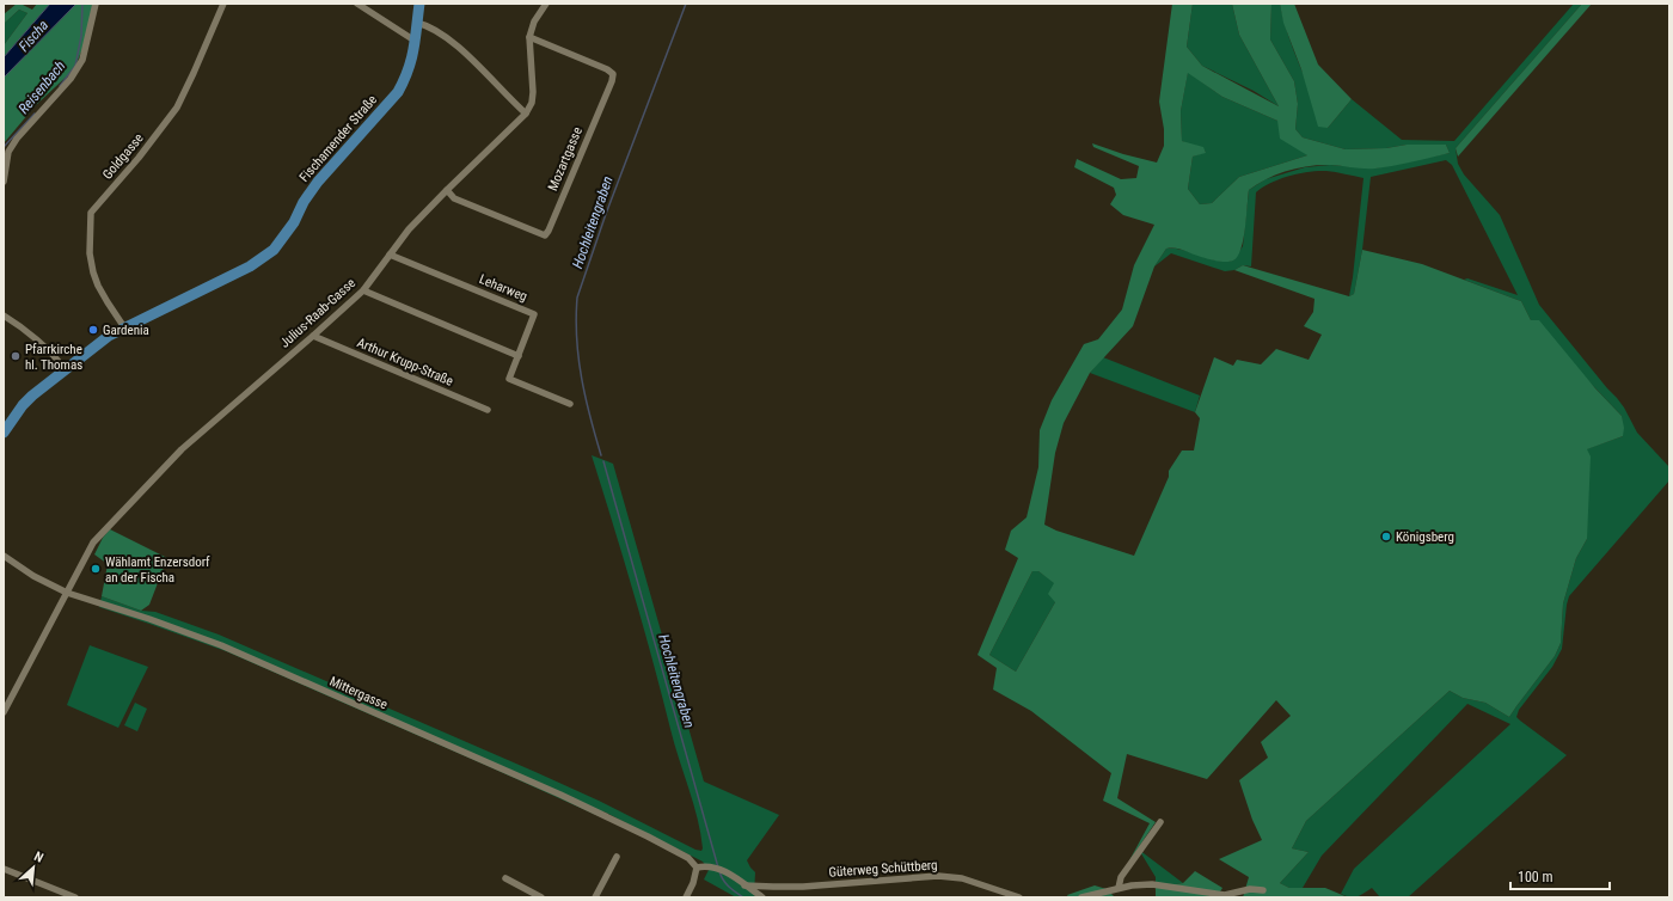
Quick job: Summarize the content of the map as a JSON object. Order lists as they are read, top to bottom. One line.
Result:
{"streets":{"main road":["Fischamender Straße"],"street":["Goldgasse","Mozartgasse","Leharweg","Julius-Raab-Gasse","Arthur Krupp-Straße","Mittergasse","Güterweg Schüttberg"]},"crossings":[["Fischamender Straße","Goldgasse"],["Mozartgasse","Julius-Raab-Gasse"],["Leharweg","Julius-Raab-Gasse"],["Julius-Raab-Gasse","Arthur Krupp-Straße"],["Julius-Raab-Gasse","Mittergasse"]],"water":["Fischa","Reisenbach","Hochleitengraben"],"places":["Gardenia","Pfarrkirche hl. Thomas","Königsberg","Wählamt Enzersdorf an der Fischa"],"scale_bar":"100 m","north":"top right"}
